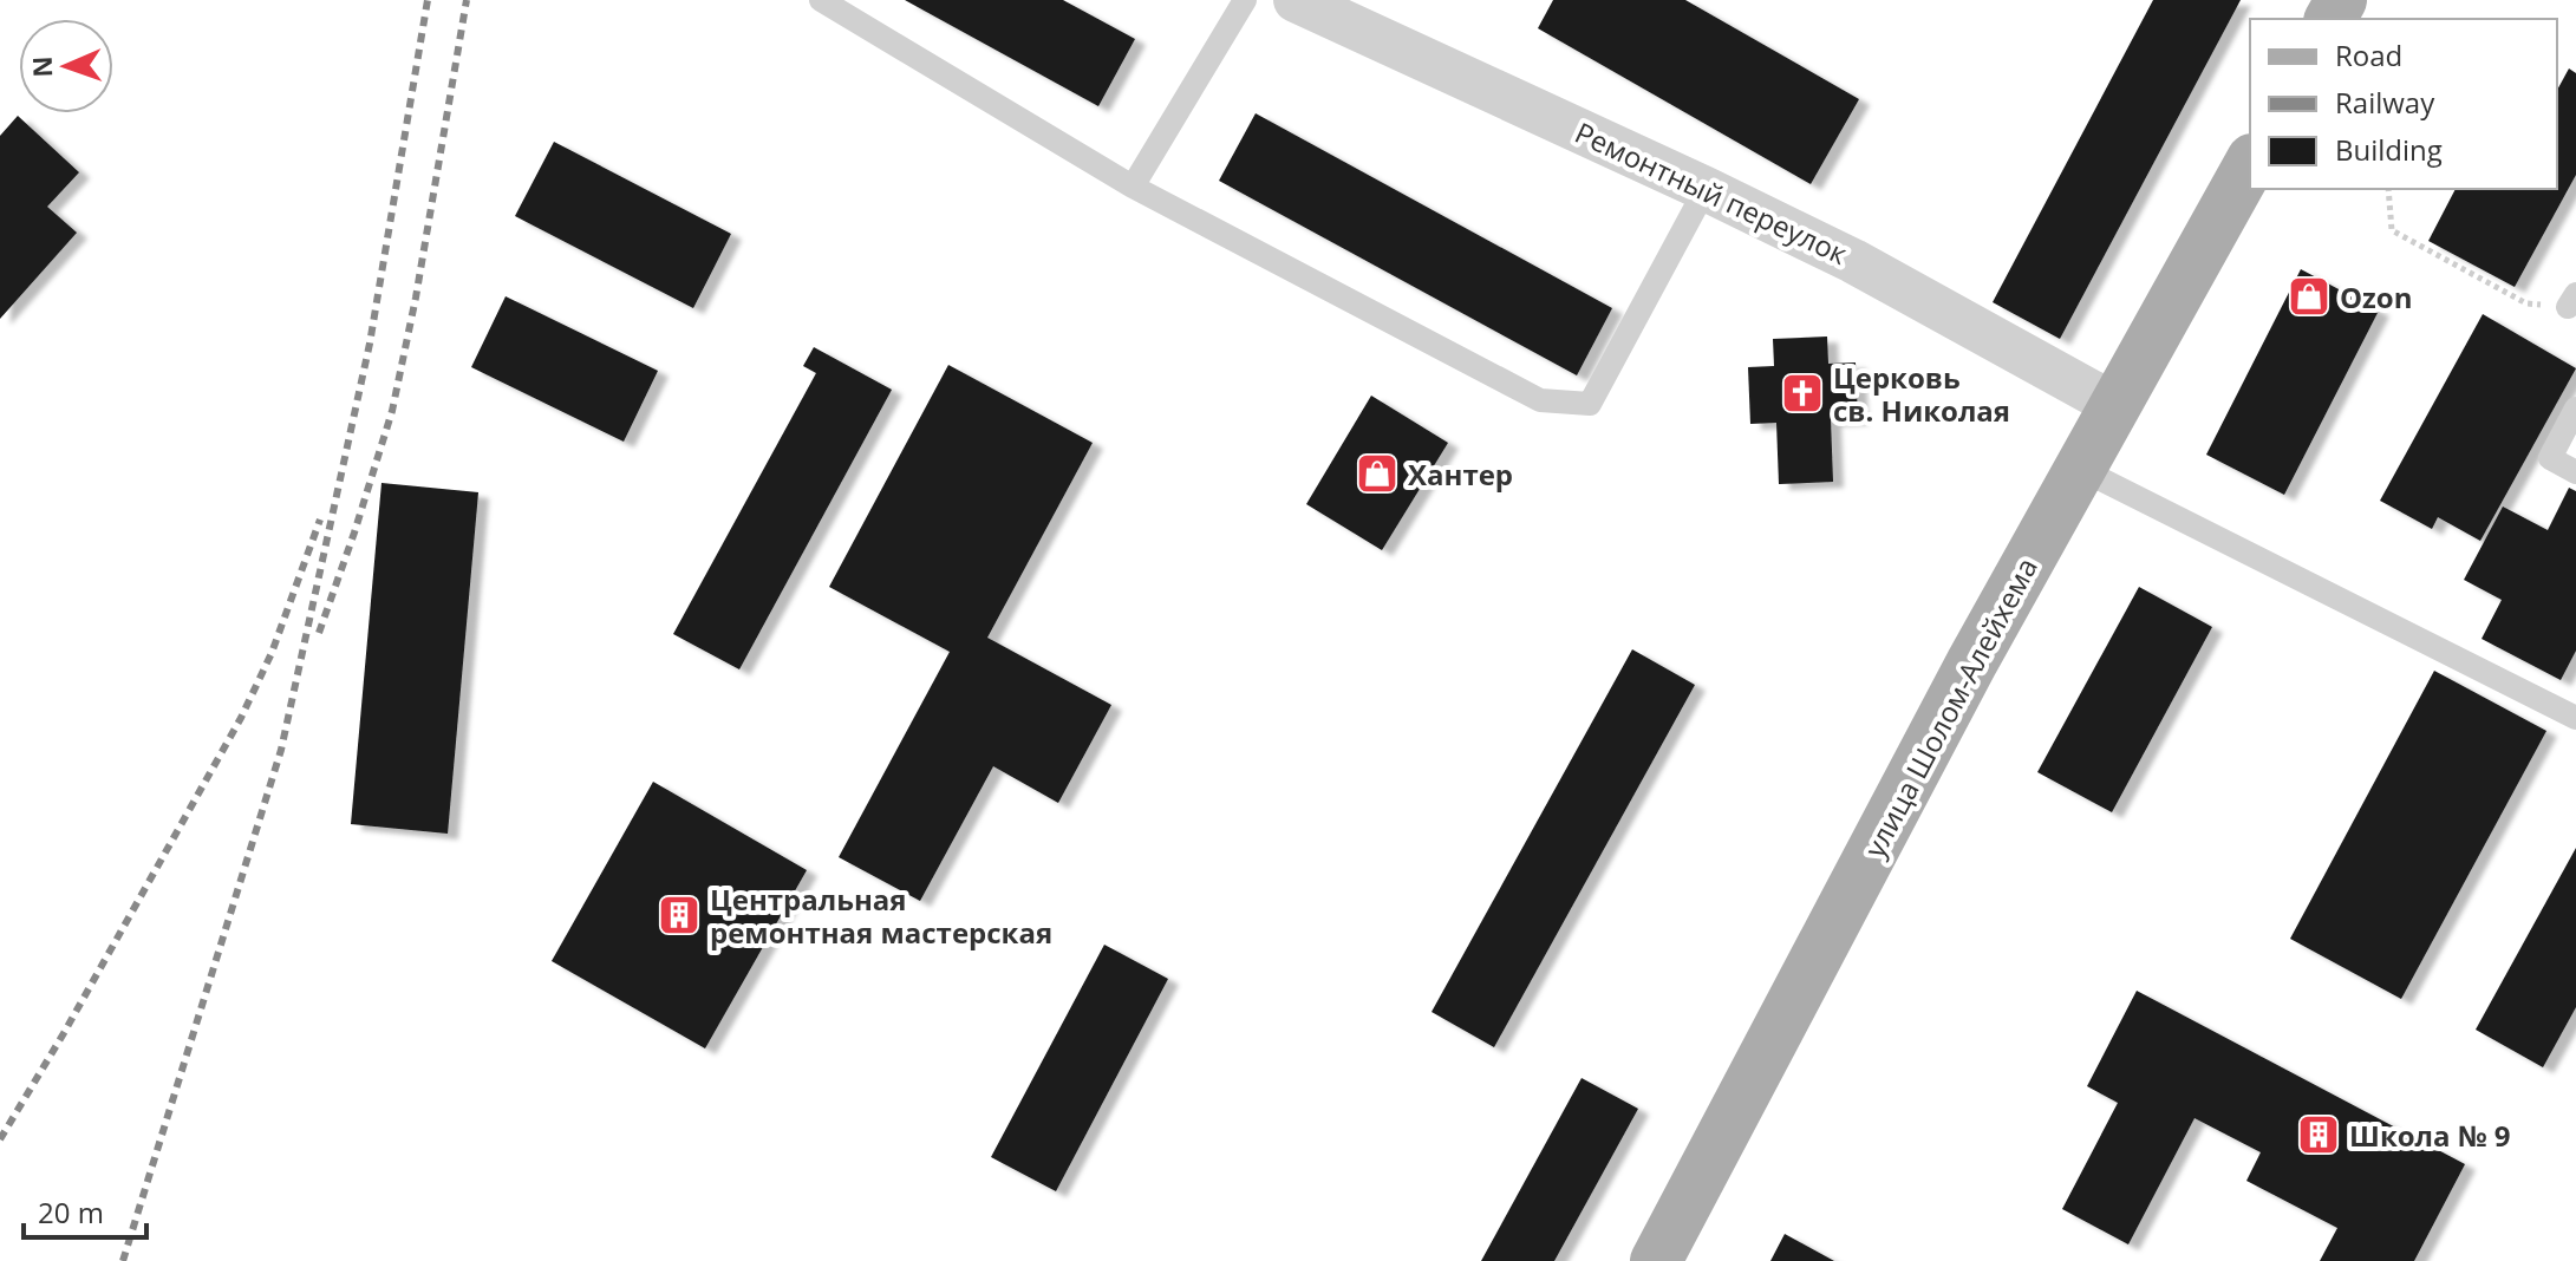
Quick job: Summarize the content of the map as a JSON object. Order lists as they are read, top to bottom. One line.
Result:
{"streets":{"main road":["улица Шолом-Алейхема"],"street":["Ремонтный переулок"]},"crossings":[["Ремонтный переулок","улица Шолом-Алейхема"]],"places":{"shop":["Ozon","Хантер"],"church":["Церковь св. Николая"],"building":["Центральная ремонтная мастерская","Школа № 9"]},"legend":["Road","Railway","Building"],"scale_bar":"20 m","north":"left"}
